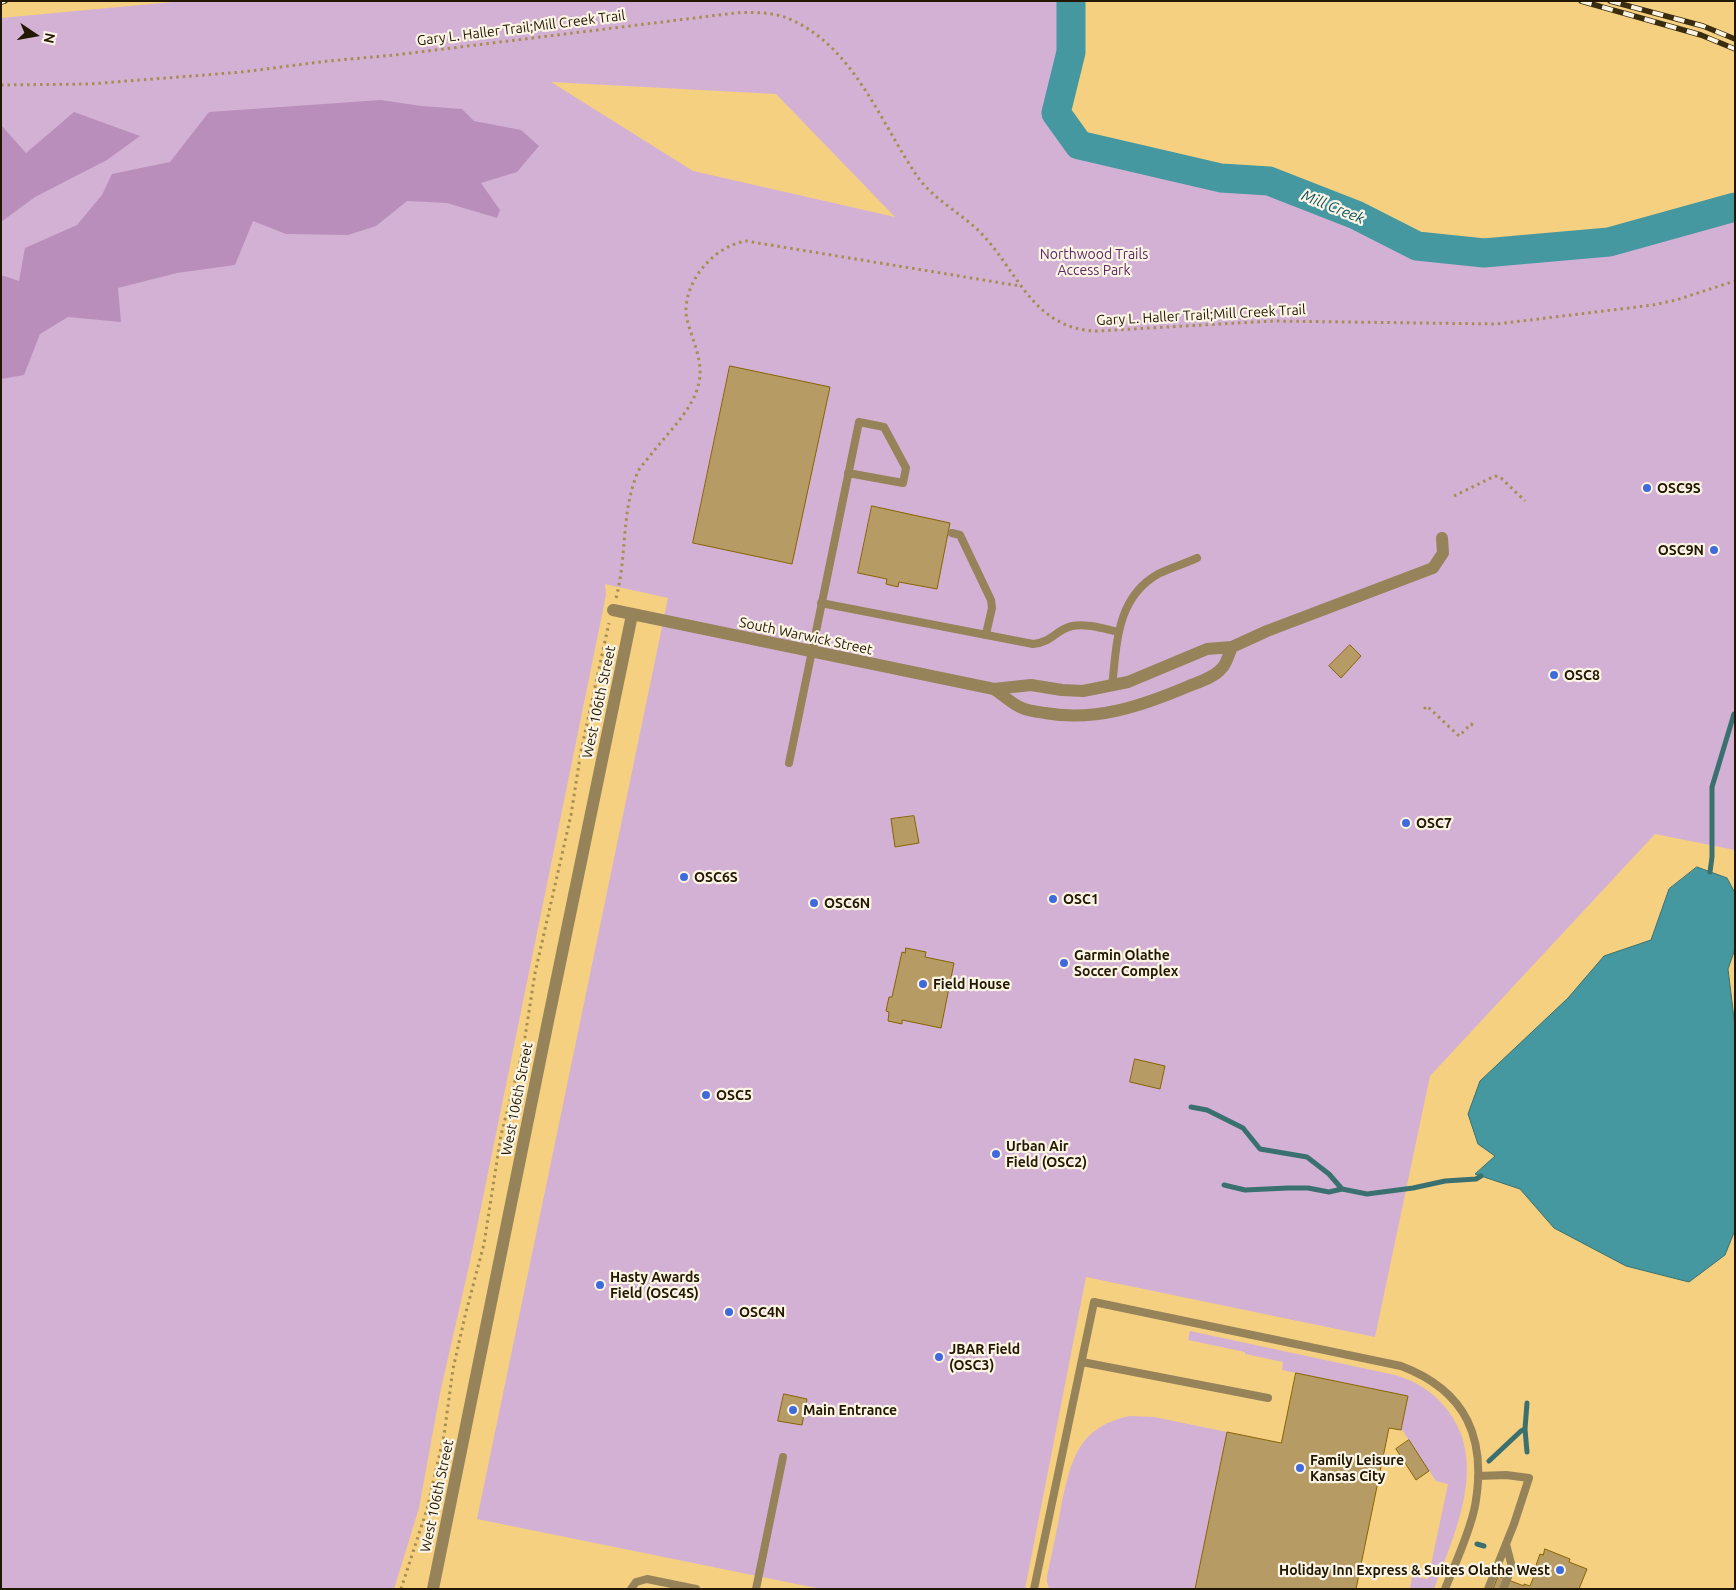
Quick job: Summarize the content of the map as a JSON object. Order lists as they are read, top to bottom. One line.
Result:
{"streets":{"street":["South Warwick Street","West 106th Street"],"path":["Gary L. Haller Trail;Mill Creek Trail"]},"crossings":[["South Warwick Street","West 106th Street"]],"water":["Mill Creek"],"parks":["Northwood Trails Access Park"],"places":["OSC9S","OSC9N","OSC8","OSC7","OSC6S","OSC1","OSC6N","Garmin Olathe Soccer Complex","Field House","OSC5","Urban Air Field (OSC2)","Hasty Awards Field (OSC4S)","OSC4N","JBAR Field (OSC3)","Main Entrance","Family Leisure Kansas City","Holiday Inn Express & Suites Olathe West"],"north":"right"}
